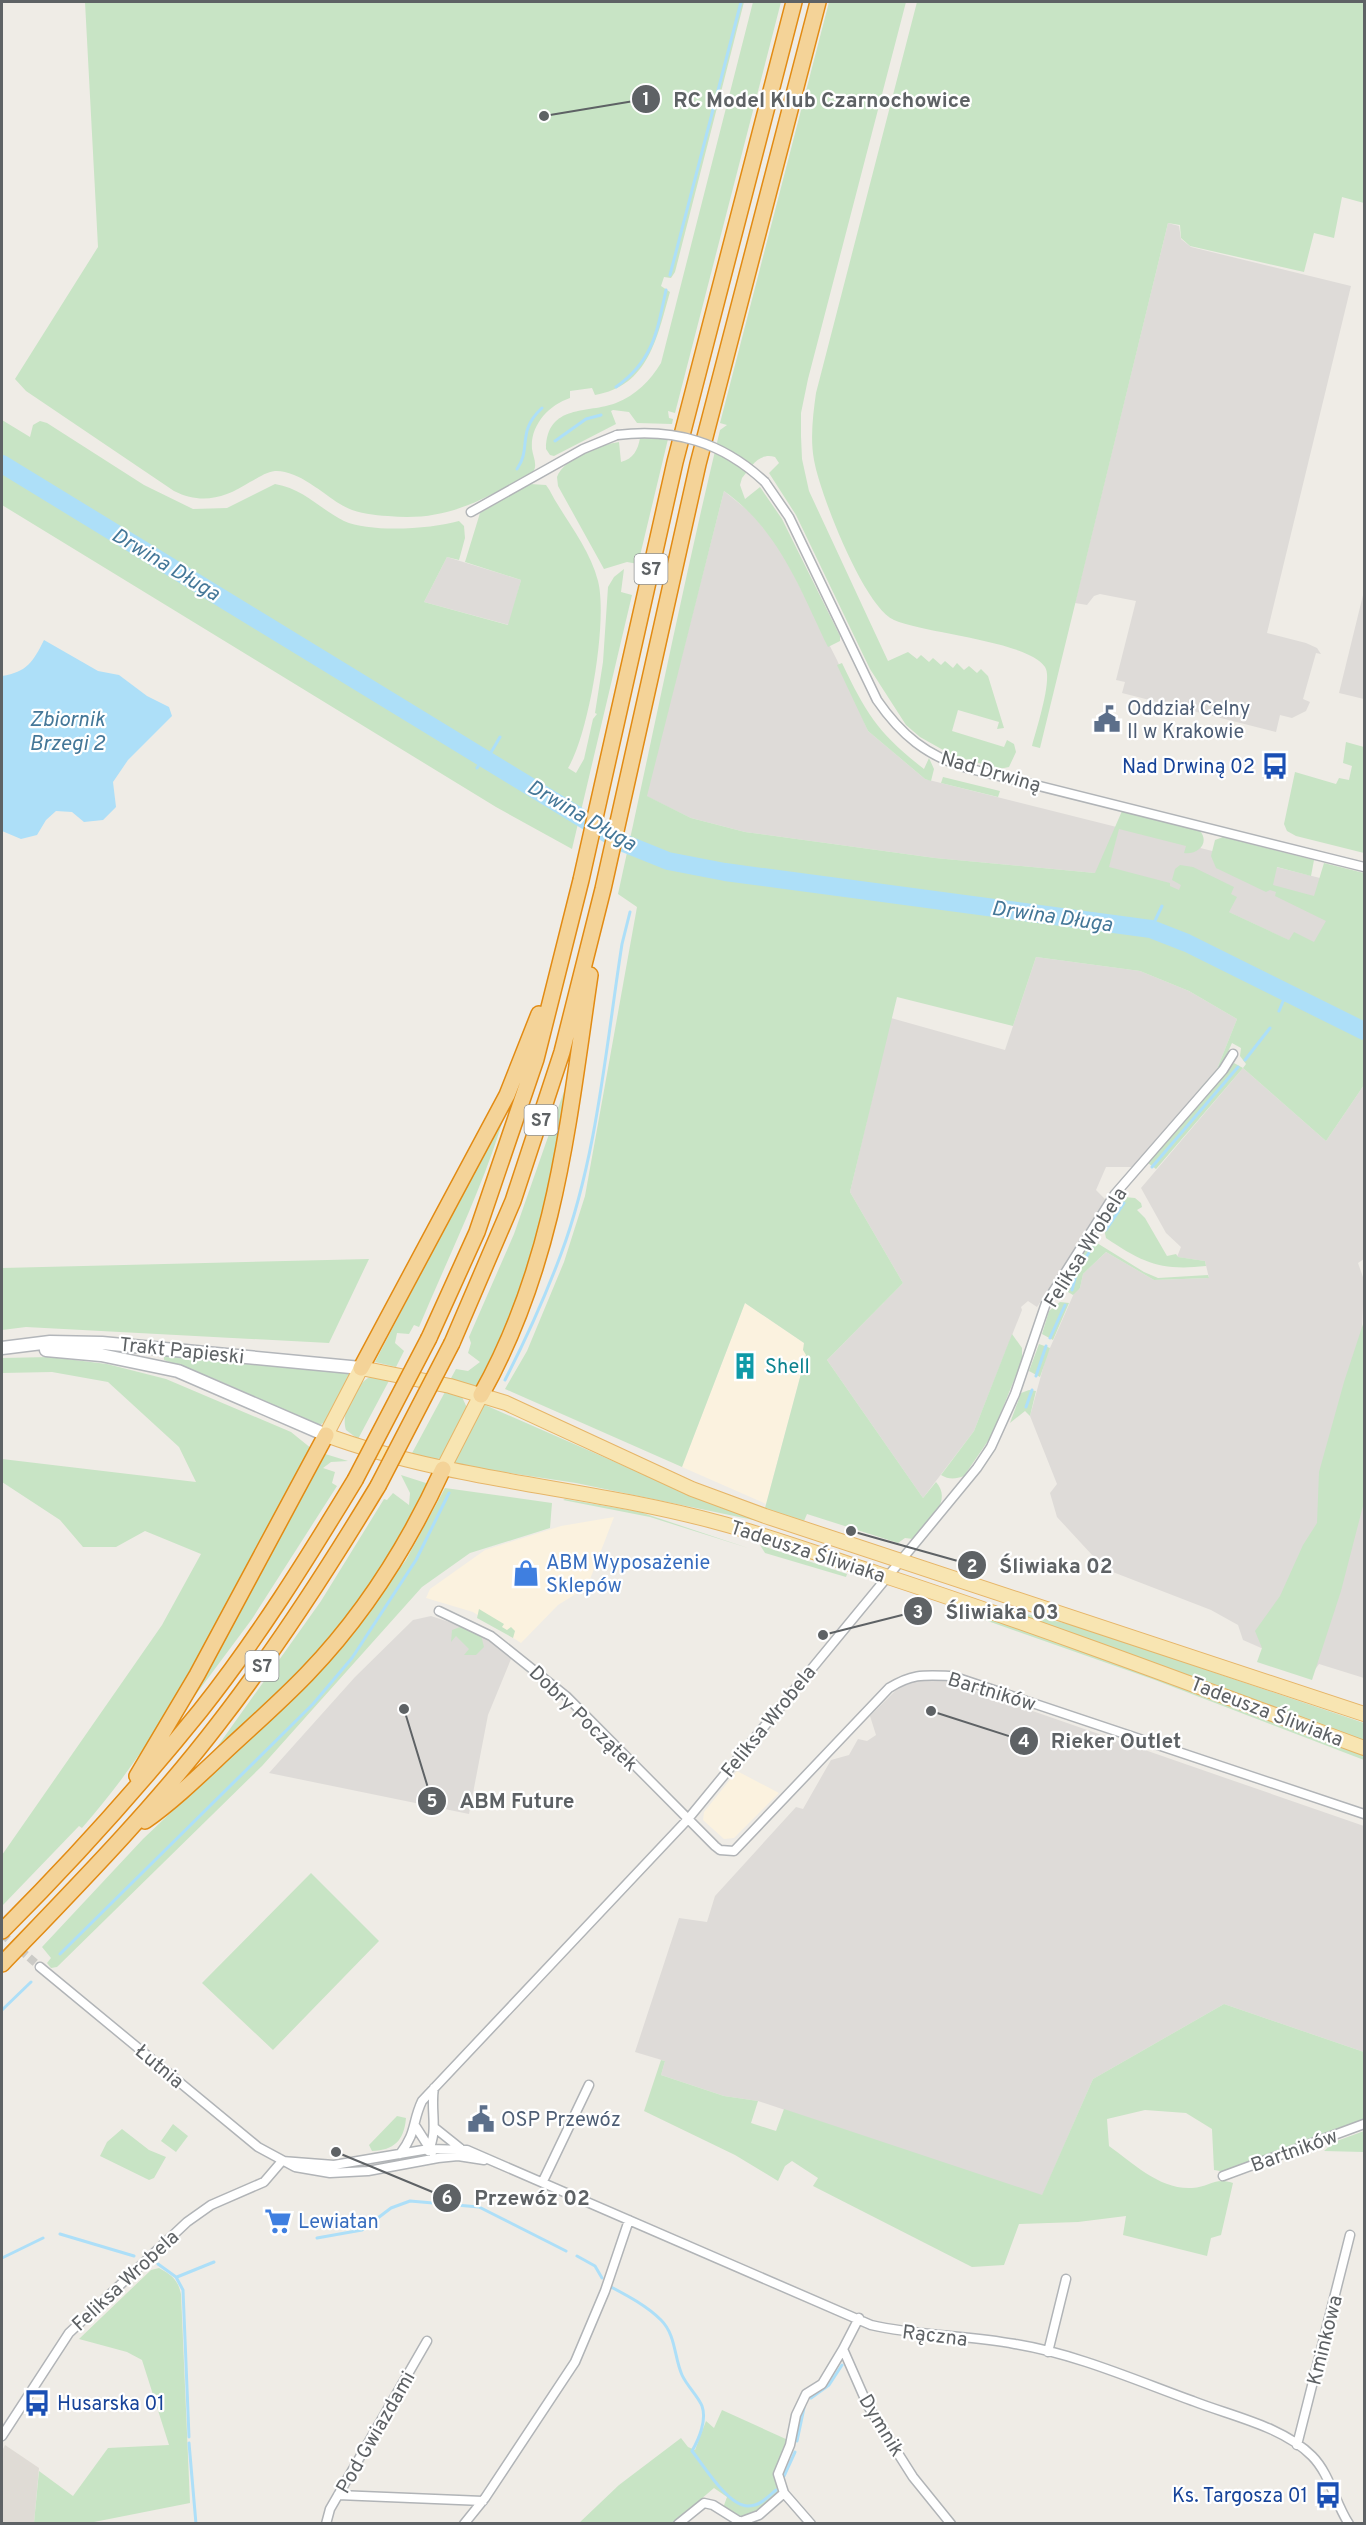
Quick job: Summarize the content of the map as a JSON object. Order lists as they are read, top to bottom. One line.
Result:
{"streets":{"highway":["S7"],"main road":["Tadeusza Śliwiaka"],"street":["Nad Drwiną","Feliksa Wrobela","Trakt Papieski","Bartników","Dobry Początek","Łutnia","Rączna","Kminkowa","Dymnik","Pod Gwiazdami"]},"crossings":[["Feliksa Wrobela","Tadeusza Śliwiaka"],["Feliksa Wrobela","Bartników"],["Feliksa Wrobela","Dobry Początek"],["Feliksa Wrobela","Łutnia"],["Trakt Papieski","Tadeusza Śliwiaka"],["Bartników","Dobry Początek"],["Rączna","Kminkowa"]],"water":["Drwina Długa","Zbiornik Brzegi 2"],"places":{"other":["RC Model Klub Czarnochowice","Śliwiaka 02","Śliwiaka 03","ABM Future","Rieker Outlet","Przewóz 02"],"public building":["Oddział Celny II w Krakowie","OSP Przewóz"],"bus stop":["Nad Drwiną 02","Husarska 01","Ks. Targosza 01"],"building":["Shell"],"shop":["ABM Wyposażenie Sklepów"],"supermarket":["Lewiatan"]}}
